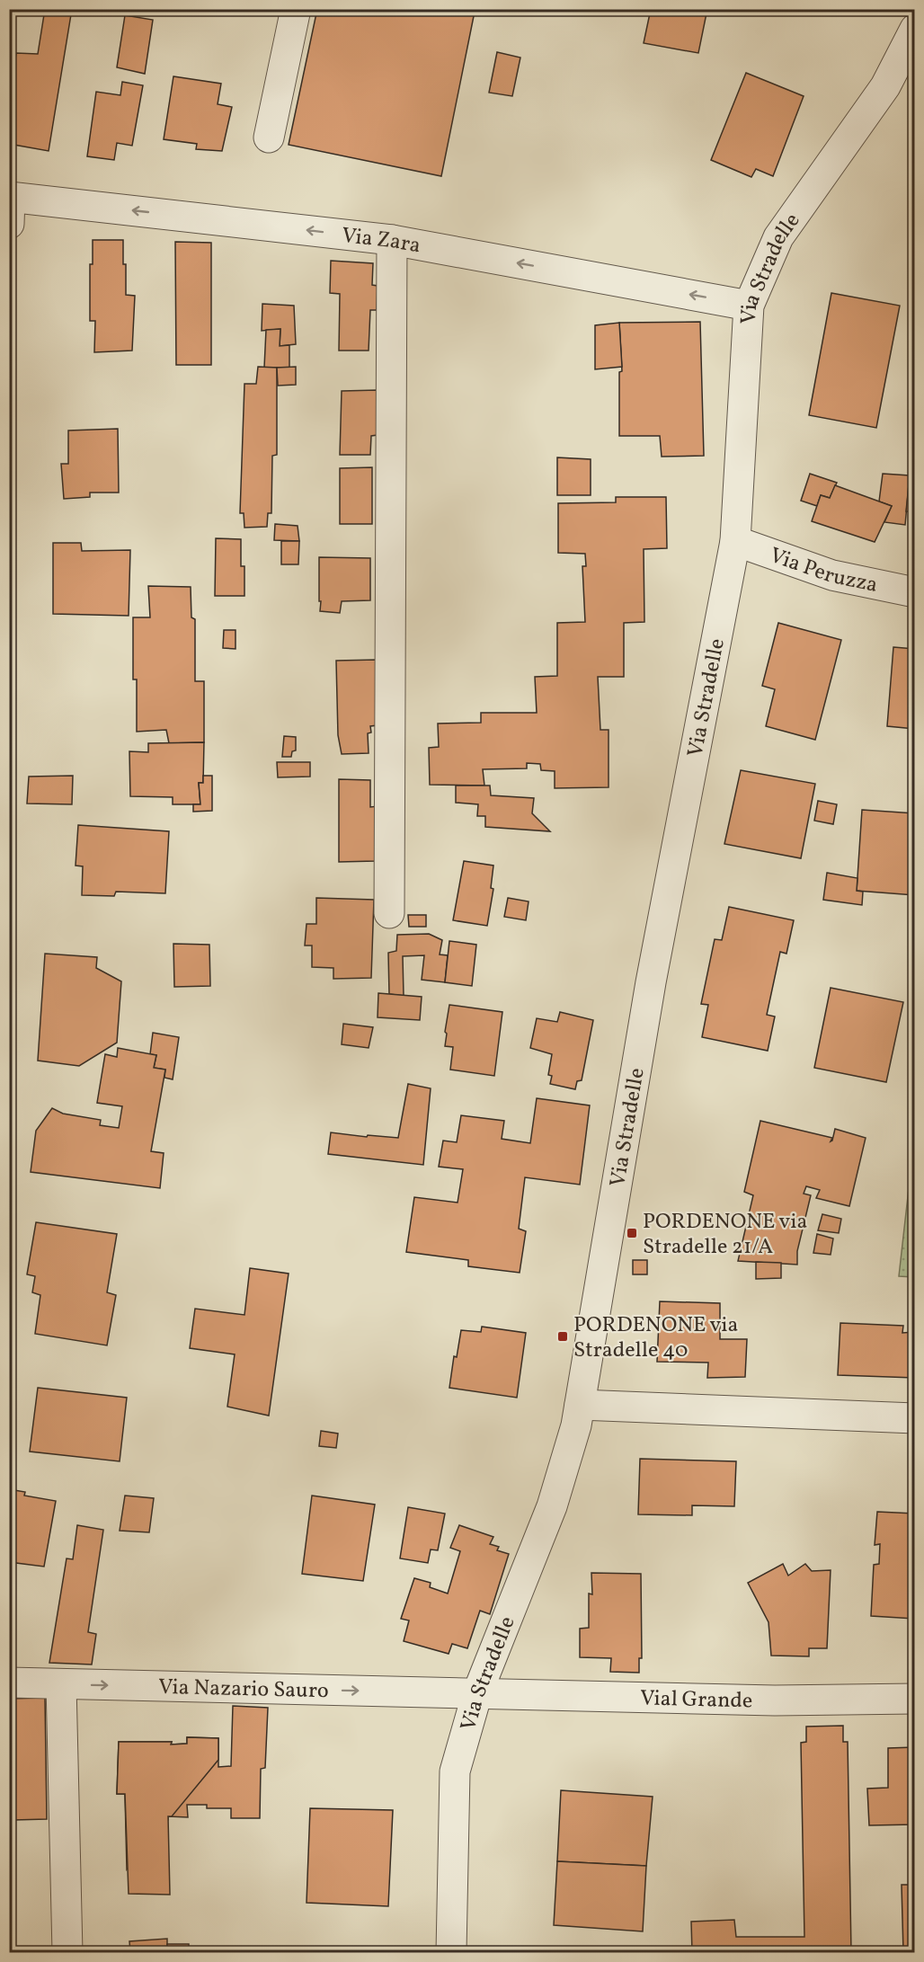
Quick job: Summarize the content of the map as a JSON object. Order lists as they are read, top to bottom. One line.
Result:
{"streets":{"street":["Via Zara","Via Stradelle","Via Peruzza","Via Nazario Sauro","Vial Grande"]},"crossings":[["Via Zara","Via Stradelle"],["Via Stradelle","Via Peruzza"],["Via Stradelle","Via Nazario Sauro"],["Via Stradelle","Vial Grande"],["Via Nazario Sauro","Vial Grande"]],"one_way":["Via Zara","Via Nazario Sauro"],"places":{"transit":["PORDENONE via Stradelle 21/A","PORDENONE via Stradelle 40"]}}
